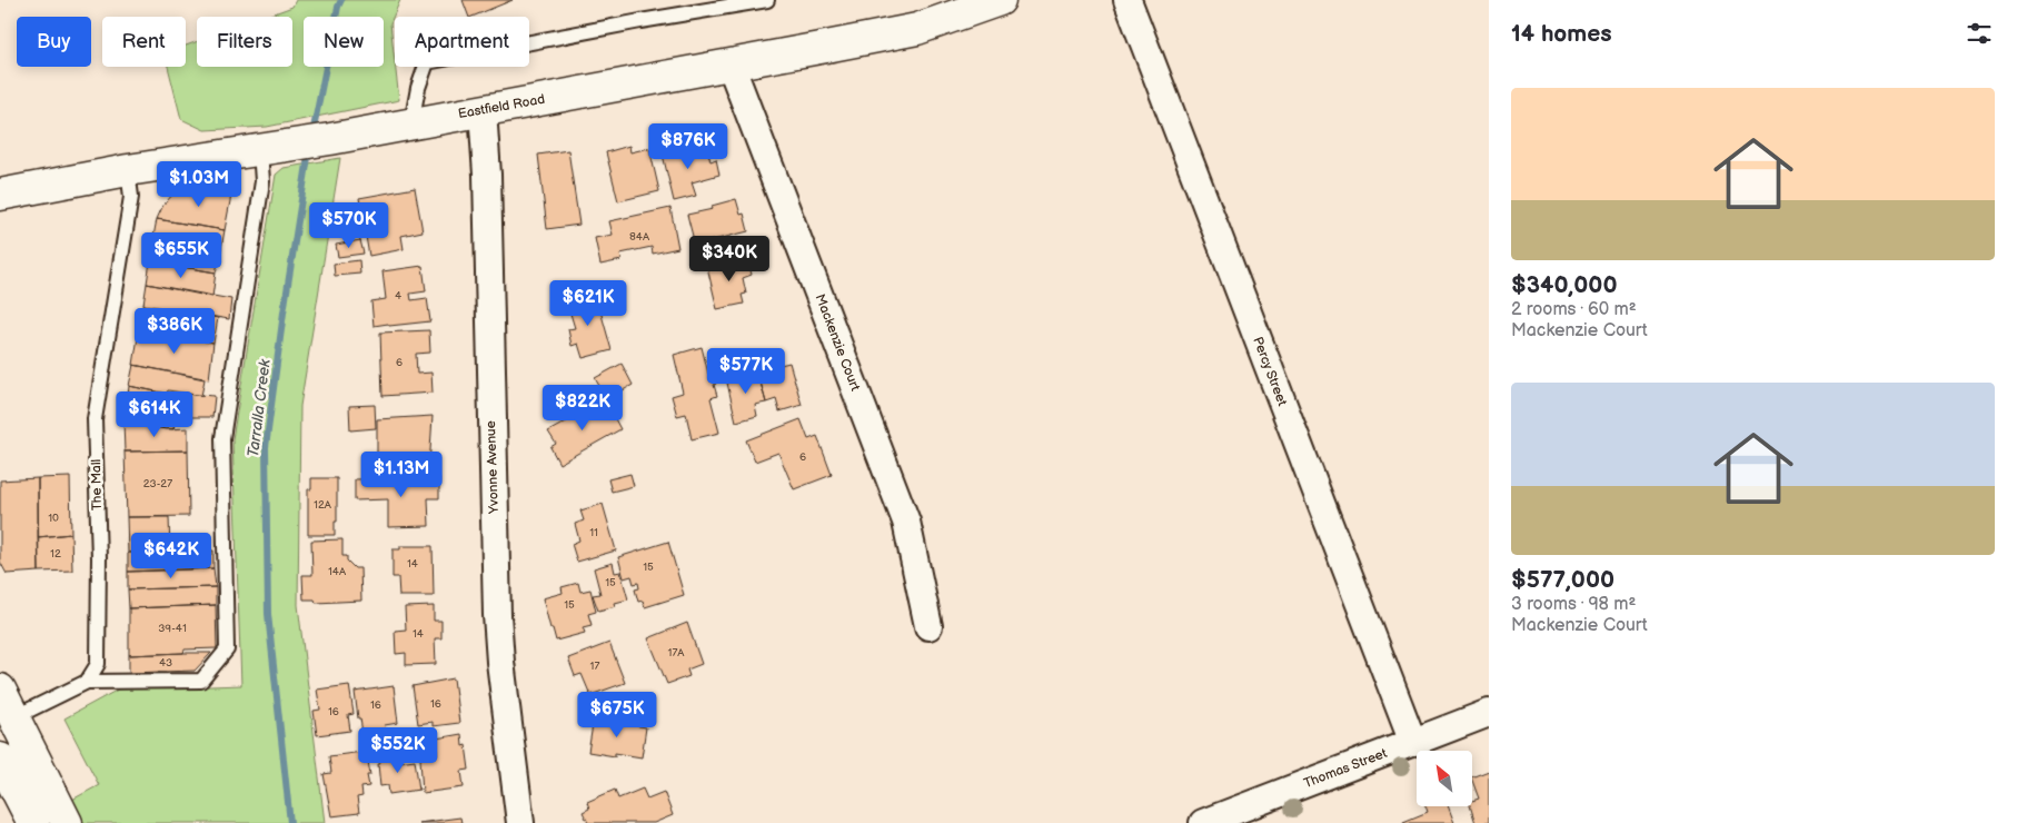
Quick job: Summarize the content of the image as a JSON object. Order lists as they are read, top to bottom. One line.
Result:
{"streets":{"main road":["Eastfield Road"],"street":["Mackenzie Court","Percy Street","Yvonne Avenue","Thomas Street"],"lane":["The Mall"]},"crossings":[["Eastfield Road","Mackenzie Court"],["Eastfield Road","Yvonne Avenue"],["Eastfield Road","The Mall"],["Percy Street","Thomas Street"]],"water":["Tarralla Creek"],"house_numbers":["84A","4","6","6","23-27","12A","10","11","12","14","15","14A","15","15","39-41","14","17A","43","17","16","16","16"],"north":"top left","page":{"heading":"14 homes","chip":["Buy","Rent","Filters","New","Apartment"],"list":[{"name":"$340,000","note":"2 rooms · 60 m² · Mackenzie Court"},{"name":"$577,000","note":"3 rooms · 98 m² · Mackenzie Court"}],"price":["$876K","$1.03M","$570K","$655K","$340K","$621K","$386K","$577K","$822K","$614K","$1.13M","$642K","$675K","$552K"]}}
